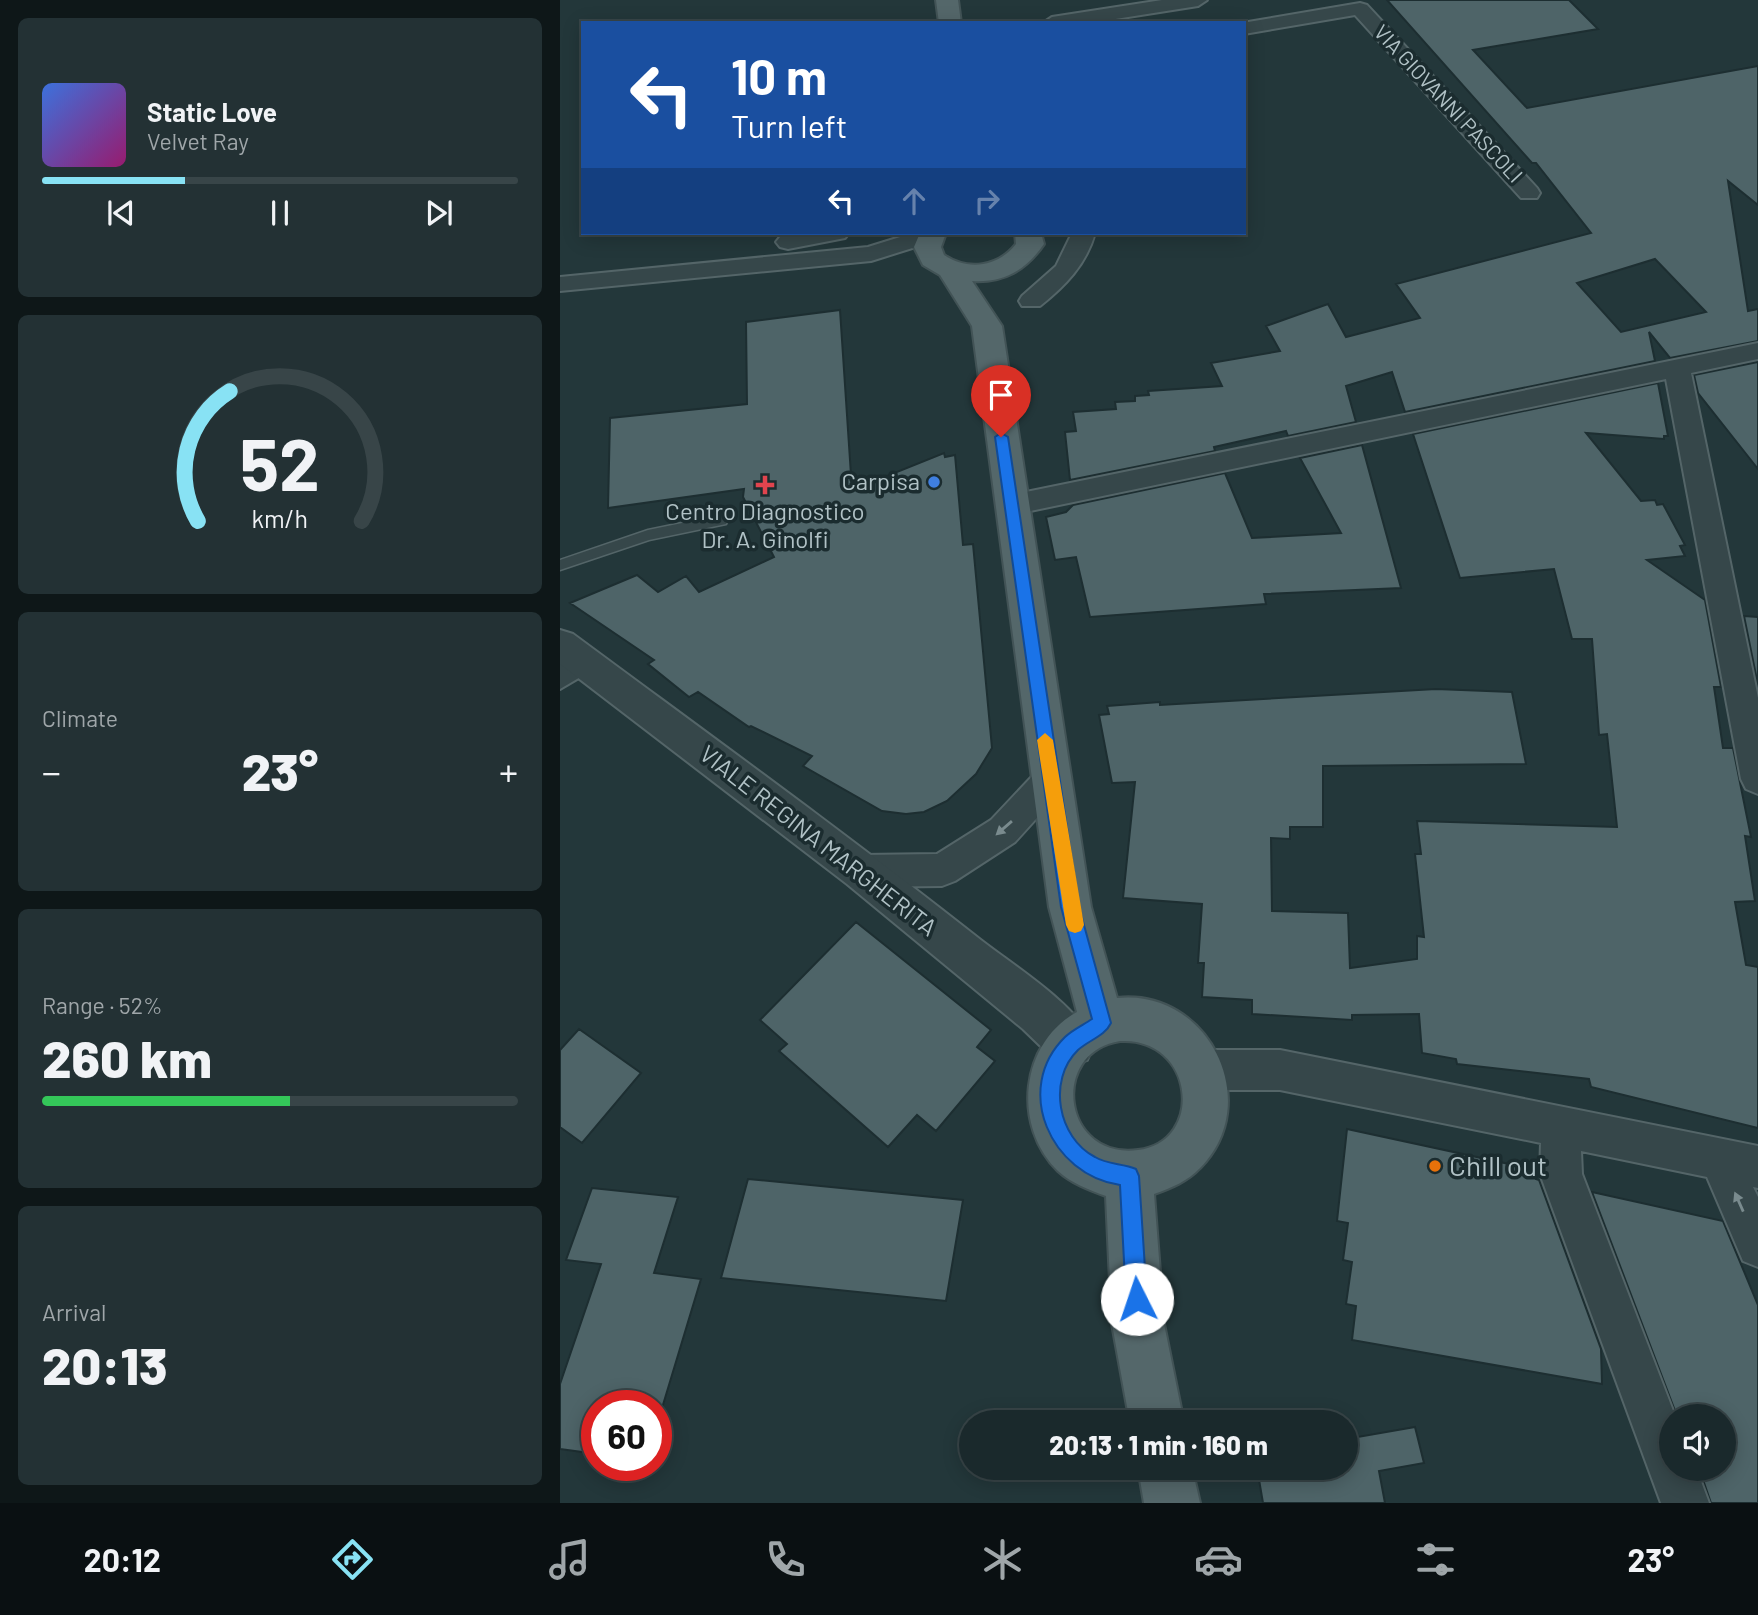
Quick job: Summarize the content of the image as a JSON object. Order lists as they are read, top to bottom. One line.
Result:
{"streets":{"street":["VIA GIOVANNI PASCOLI","VIALE REGINA MARGHERITA"]},"places":{"other":["Carpisa","Chill out"],"health":["Centro Diagnostico Dr. A. Ginolfi"]},"page":{"turn":["10 m","Turn left"],"song":["Static Love","Velvet Ray"],"tile":["Climate",["Range · 52%","260 km"],["Arrival","20:13"]],"heat":["−","23°","+"],"limit":"60","trip":"20:13 · 1 min · 160 m","tabs":["20:12","23°"],"gauge":["52","km/h"]}}
